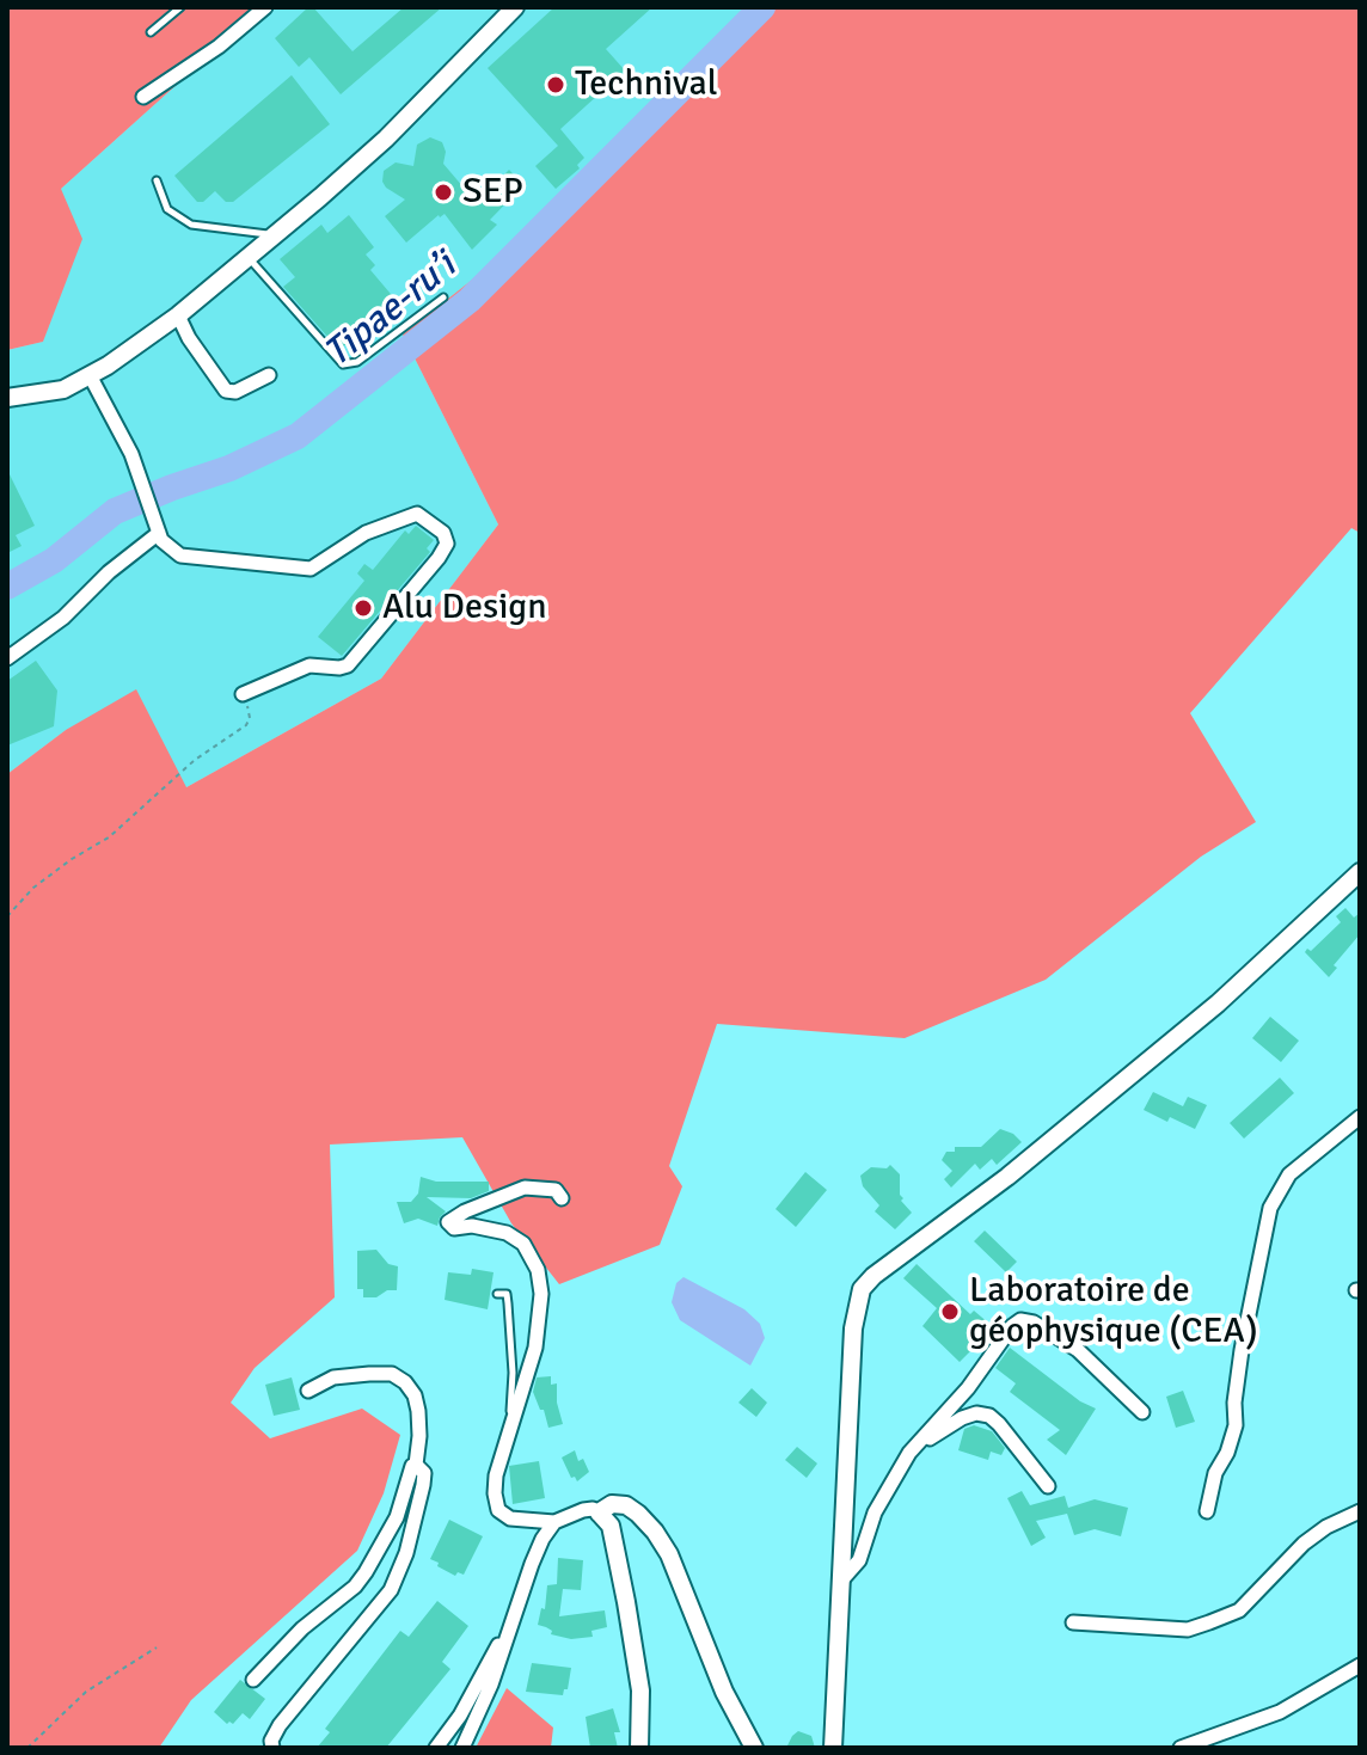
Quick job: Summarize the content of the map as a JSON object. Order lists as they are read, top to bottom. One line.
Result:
{"water":["Tipae-ru’i"],"places":["Technival","SEP","Alu Design","Laboratoire de géophysique (CEA)"]}
